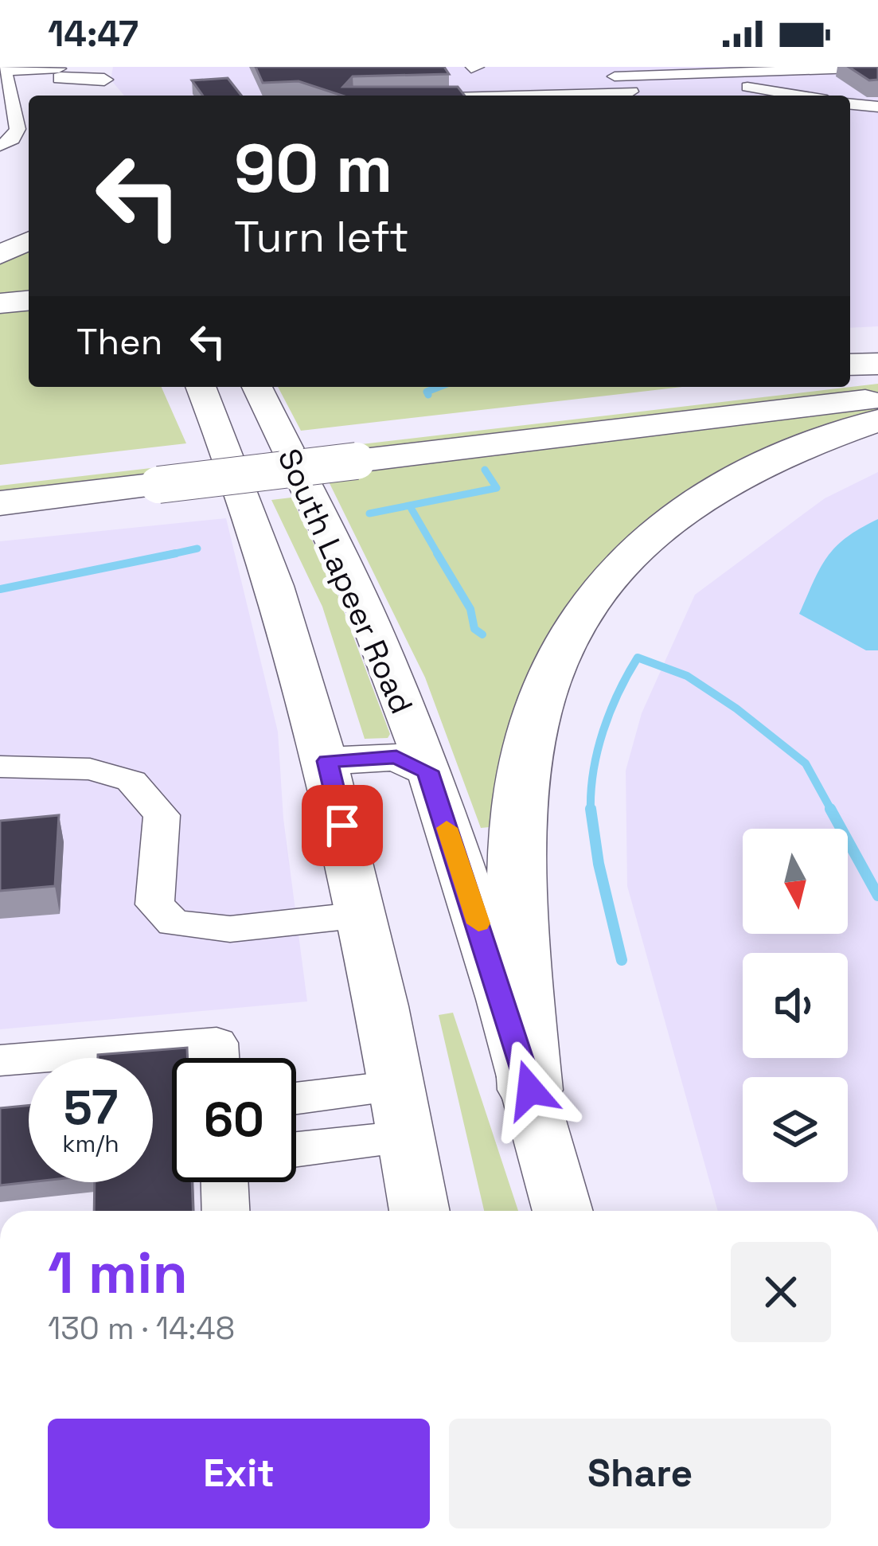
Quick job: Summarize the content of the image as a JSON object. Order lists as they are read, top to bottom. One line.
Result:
{"streets":{"main road":["South Lapeer Road"]},"north":"bottom","page":{"status":"14:47","turn":["90 m","Turn left"],"then":"Then","speed":"57 km/h","limit":"60","heading":["1 min","130 m · 14:48"],"buttons":["Exit","Share"]}}
